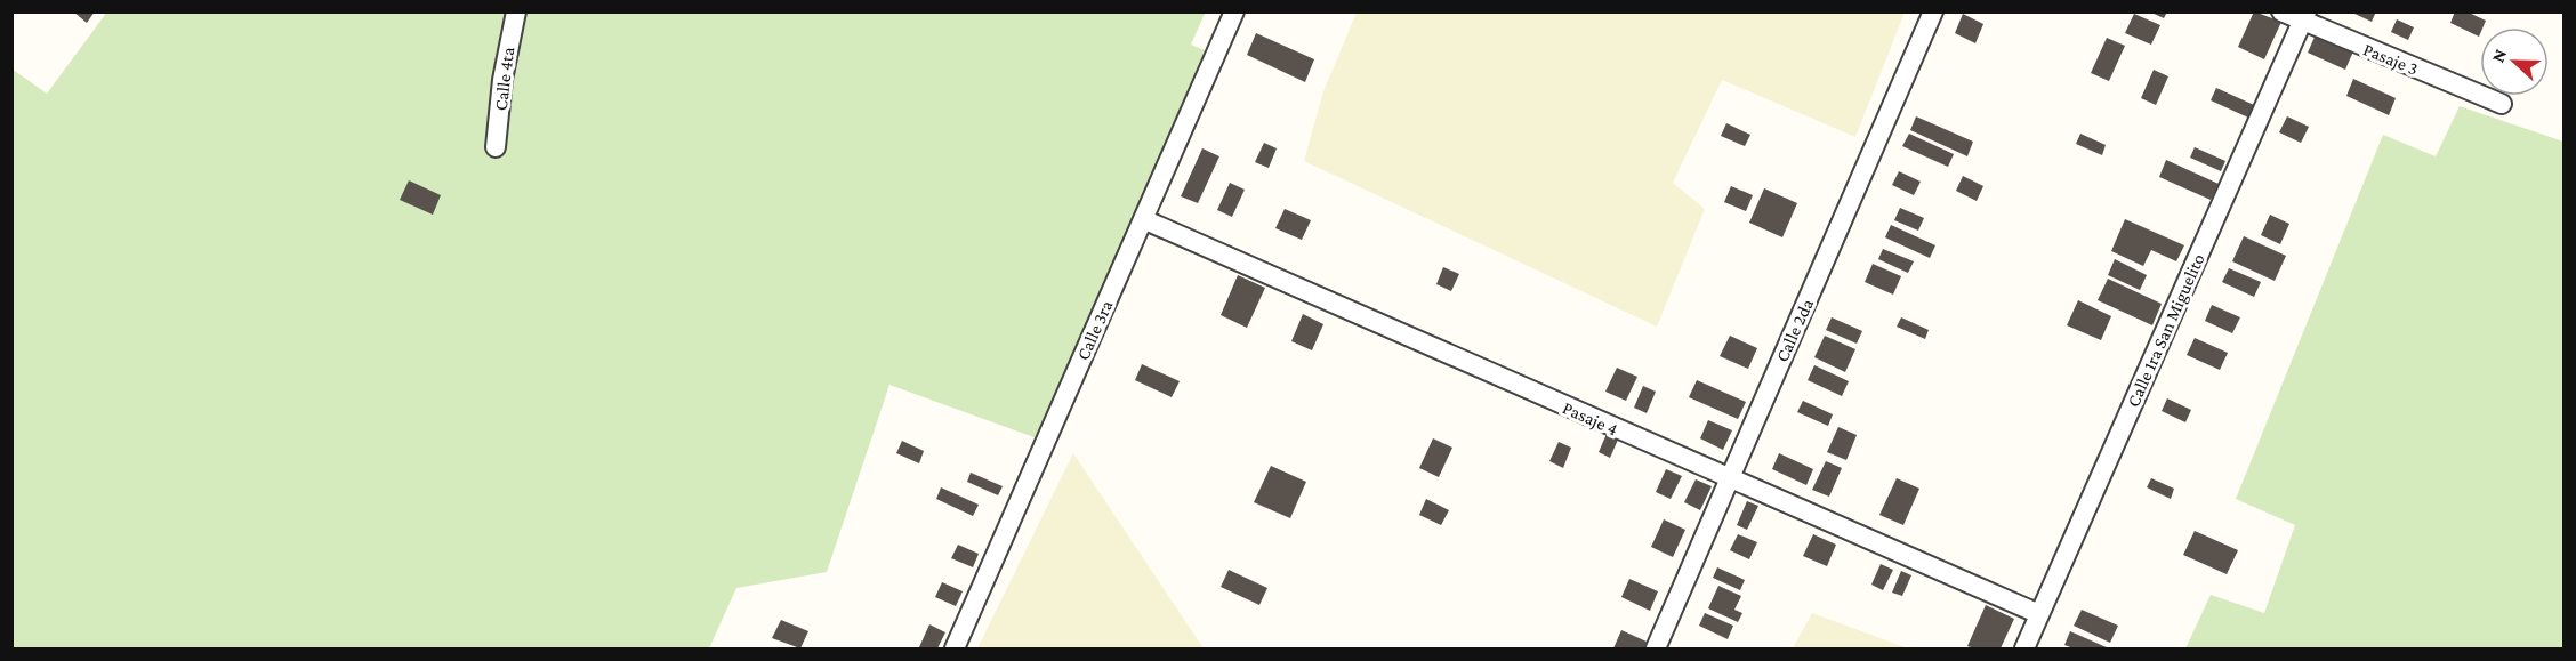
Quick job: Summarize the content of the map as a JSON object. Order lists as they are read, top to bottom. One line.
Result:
{"streets":{"street":["Pasaje 3","Calle 4ta","Calle 3ra","Calle 2da","Calle 1ra San Miguelito","Pasaje 4"]},"crossings":[["Pasaje 3","Calle 1ra San Miguelito"],["Calle 3ra","Pasaje 4"],["Calle 2da","Pasaje 4"],["Calle 1ra San Miguelito","Pasaje 4"]],"north":"left"}
